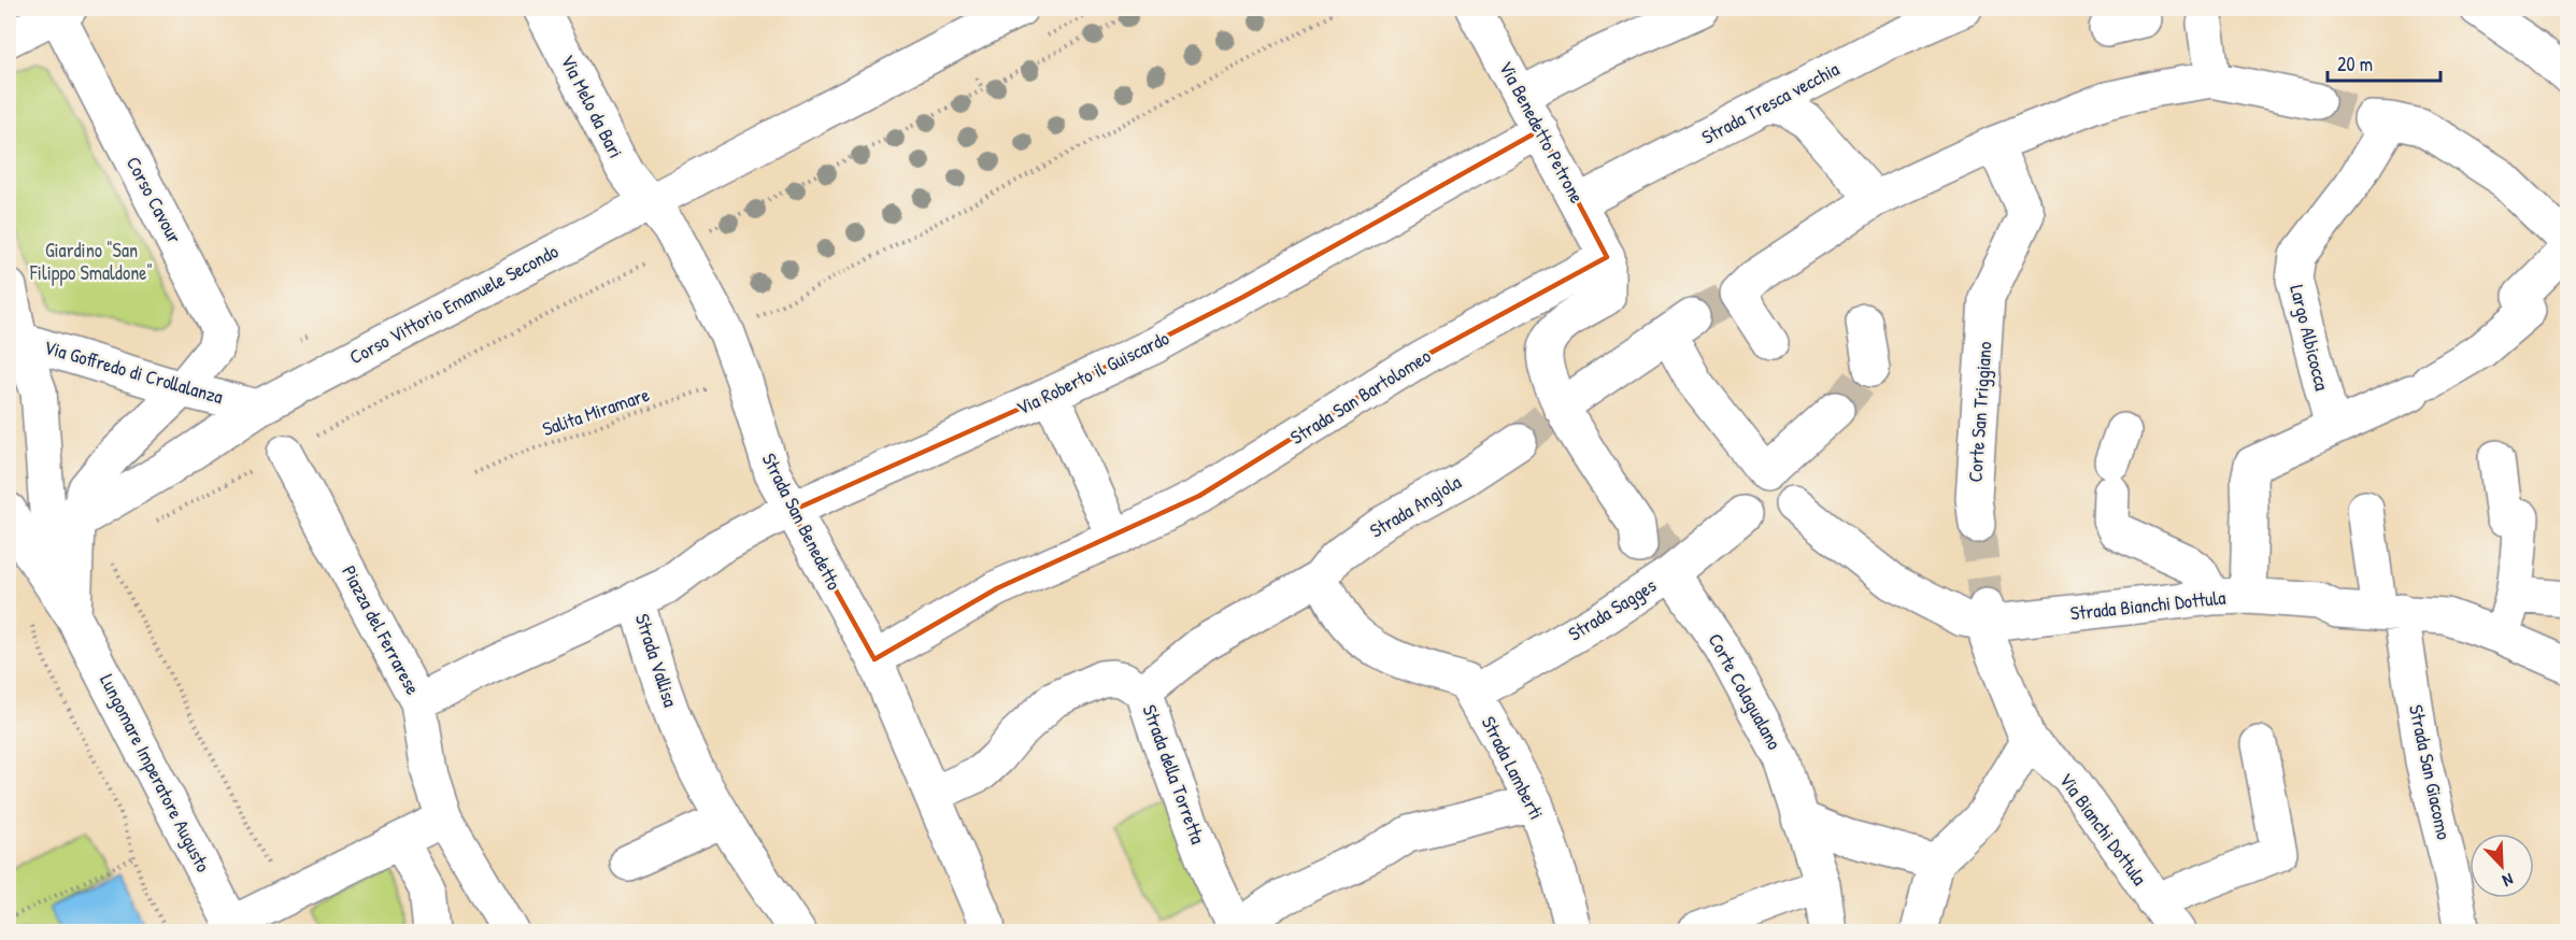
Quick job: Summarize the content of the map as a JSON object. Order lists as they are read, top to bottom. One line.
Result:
{"streets":{"street":["Strada Tresca vecchia","Via Melo da Bari","Via Benedetto Petrone","Corso Cavour","Corso Vittorio Emanuele Secondo","Largo Albicocca","Via Goffredo di Crollalanza","Via Roberto il Guiscardo","Strada San Bartolomeo","Corte San Triggiano","Strada Angiola","Strada San Benedetto","Strada Bianchi Dottula","Strada Sagges","Piazza del Ferrarese","Strada Vallisa","Corte Colagualano","Strada Lamberti","Strada San Giacomo","Lungomare Imperatore Augusto","Strada della Torretta","Via Bianchi Dottula"],"path":["Salita Miramare"]},"crossings":[["Strada Tresca vecchia","Via Benedetto Petrone"],["Via Melo da Bari","Corso Vittorio Emanuele Secondo"],["Via Benedetto Petrone","Via Roberto il Guiscardo"],["Via Benedetto Petrone","Strada San Bartolomeo"],["Via Benedetto Petrone","Corte Colagualano"],["Corso Cavour","Corso Vittorio Emanuele Secondo"],["Corso Cavour","Via Goffredo di Crollalanza"],["Corso Cavour","Lungomare Imperatore Augusto"],["Corso Vittorio Emanuele Secondo","Via Goffredo di Crollalanza"],["Largo Albicocca","Strada Bianchi Dottula"],["Via Roberto il Guiscardo","Strada San Benedetto"],["Via Roberto il Guiscardo","Strada Vallisa"],["Strada San Bartolomeo","Corte Colagualano"],["Salita Miramare","Strada San Benedetto"],["Strada Angiola","Strada della Torretta"],["Strada Bianchi Dottula","Via Bianchi Dottula"],["Strada Sagges","Corte Colagualano"],["Strada Sagges","Strada Lamberti"],["Piazza del Ferrarese","Strada Vallisa"]],"parks":["Giardino \"San Filippo Smaldone\""],"scale_bar":"20 m","north":"bottom right"}
